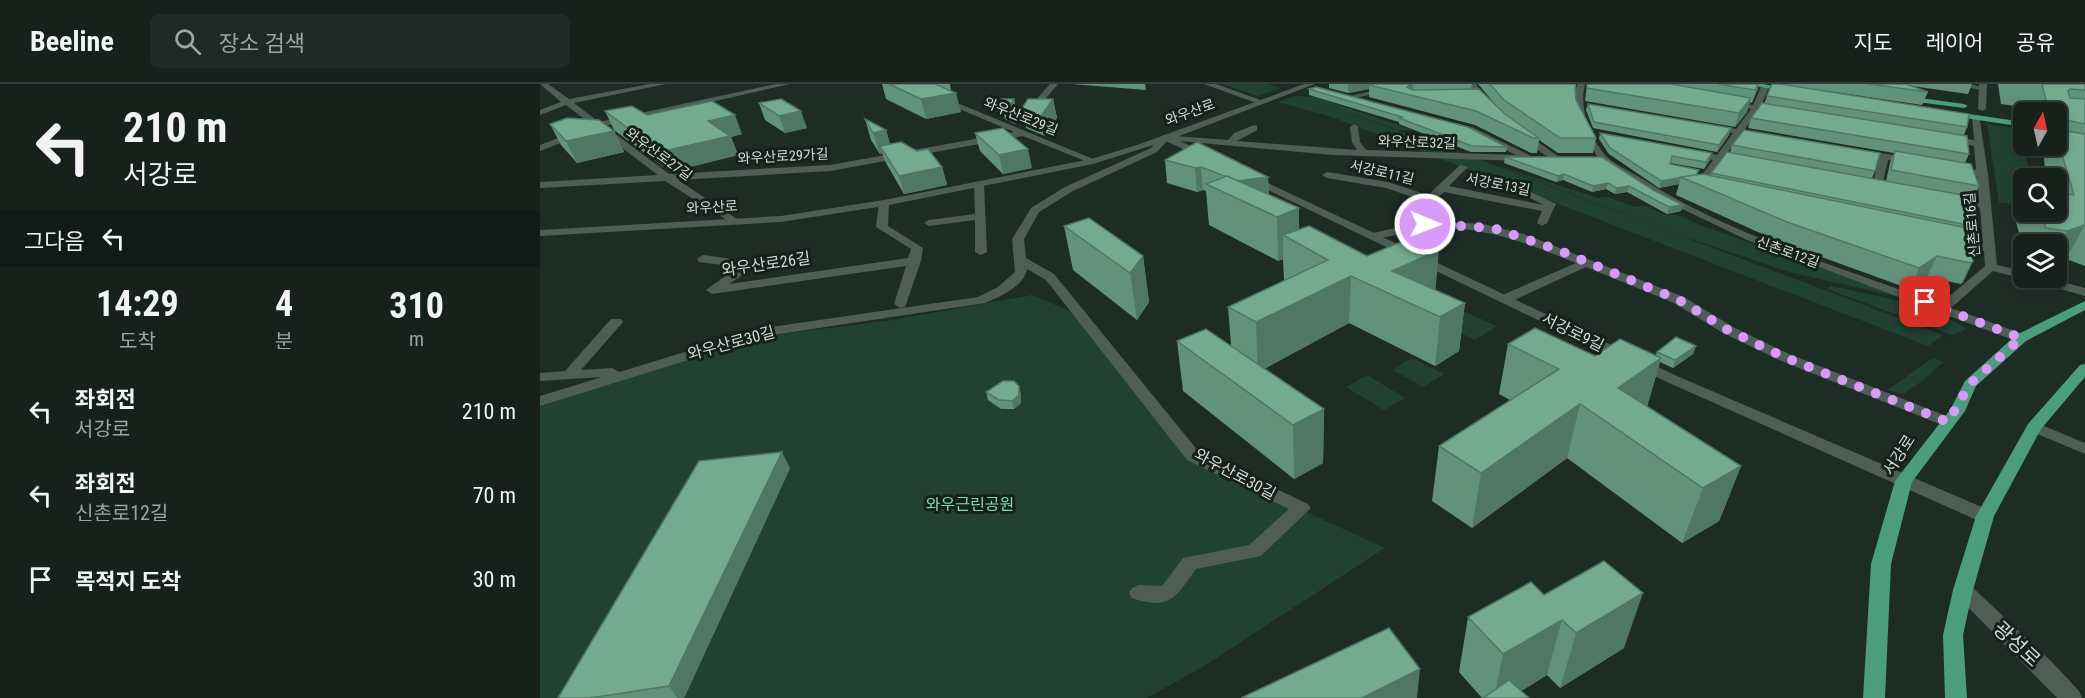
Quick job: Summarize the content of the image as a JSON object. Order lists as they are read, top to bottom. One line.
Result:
{"streets":{"main road":["서강로"],"street":["와우산로","와우산로29길","와우산로32길","와우산로27길","와우산로29가길","서강로11길","서강로13길","신촌로16길","신촌로12길","와우산로26길","서강로9길","와우산로30길","광성로"]},"crossings":[["와우산로","와우산로29길"],["와우산로","와우산로32길"],["와우산로","와우산로27길"],["와우산로","와우산로30길"],["와우산로29길","와우산로29가길"],["와우산로32길","와우산로30길"],["와우산로27길","와우산로29가길"],["서강로11길","서강로13길"],["신촌로16길","신촌로12길"],["신촌로12길","서강로"],["서강로9길","서강로"]],"parks":["와우근린공원"],"north":"top","page":{"header":"Beeline","search":"장소 검색","nav":["지도","레이어","공유"],"turn":["210 m","서강로"],"then":"그다음","eta":["14:29","도착","4","분","310","m"],"list":[{"name":"좌회전","note":"서강로","value":"210 m"},{"name":"좌회전","note":"신촌로12길","value":"70 m"},{"name":"목적지 도착","value":"30 m"}]}}
